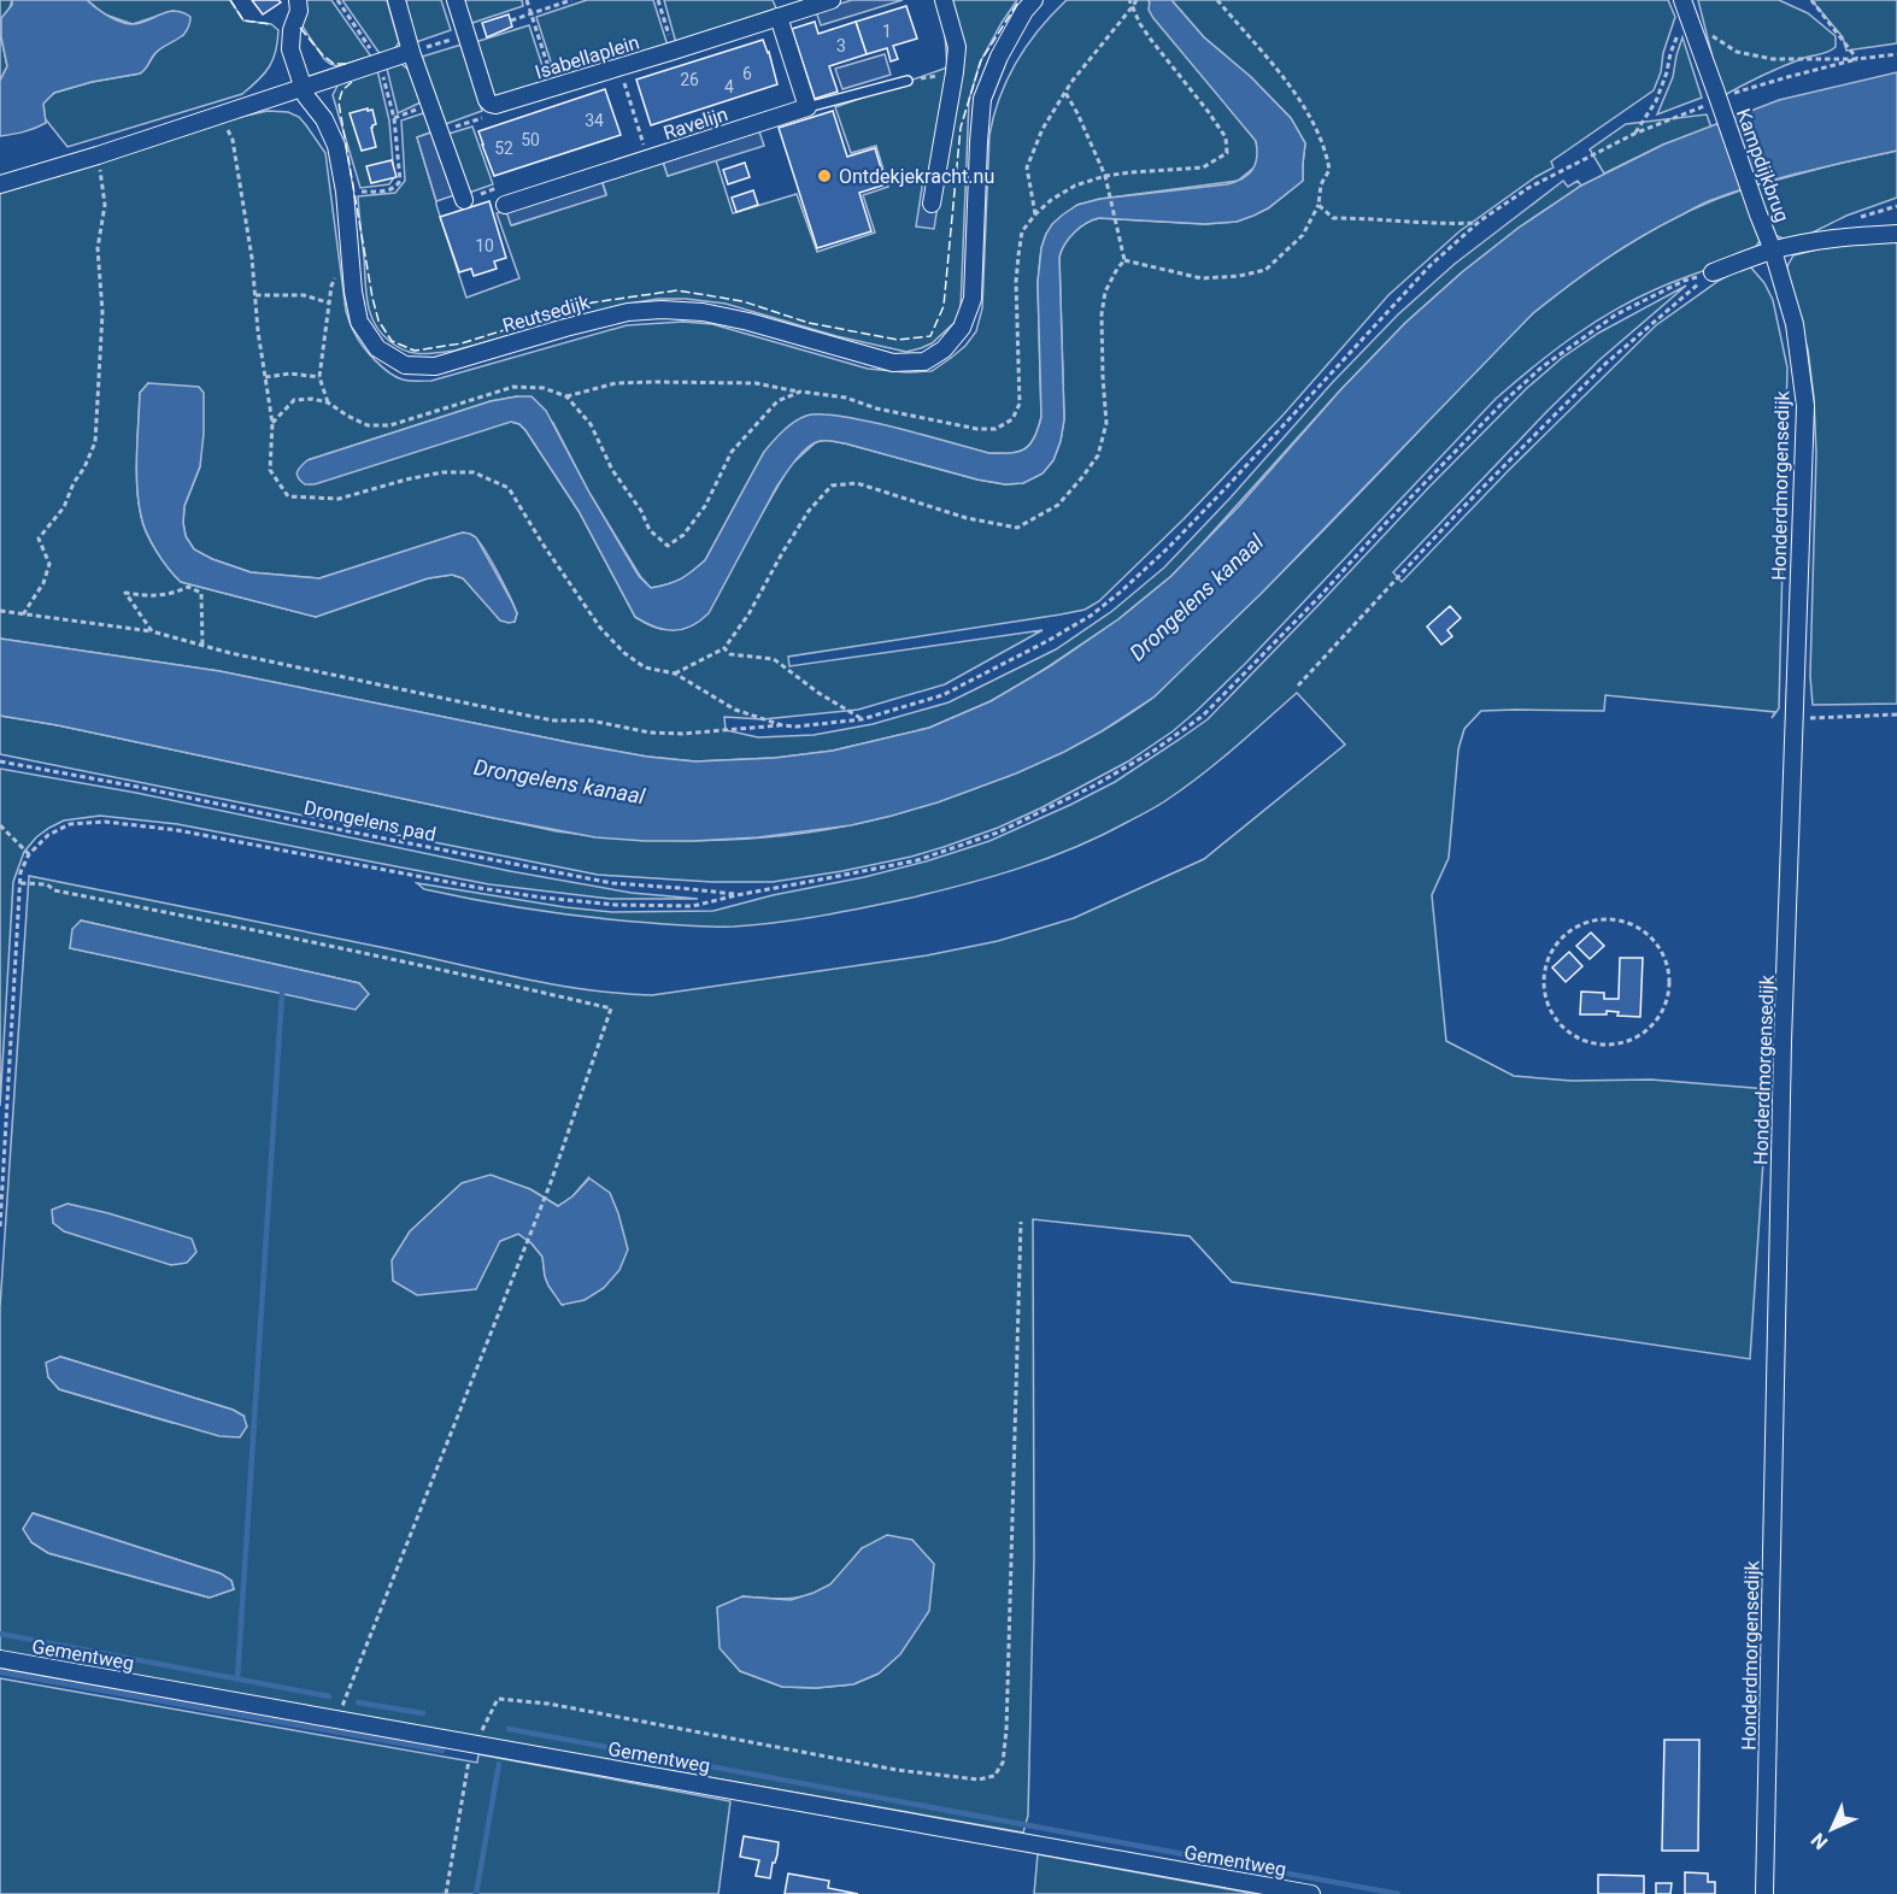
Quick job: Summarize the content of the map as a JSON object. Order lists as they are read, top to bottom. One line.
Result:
{"streets":{"street":["Isabellaplein","Ravelijn","Kampdijkbrug","Reutsedijk","Honderdmorgensedijk","Gementweg"],"path":["Drongelens pad"]},"crossings":[["Kampdijkbrug","Honderdmorgensedijk"]],"water":["Drongelens kanaal"],"places":["Ontdekjekracht.nu"],"house_numbers":["1","3","6","26","4","34","50","52","10"],"north":"bottom left"}
